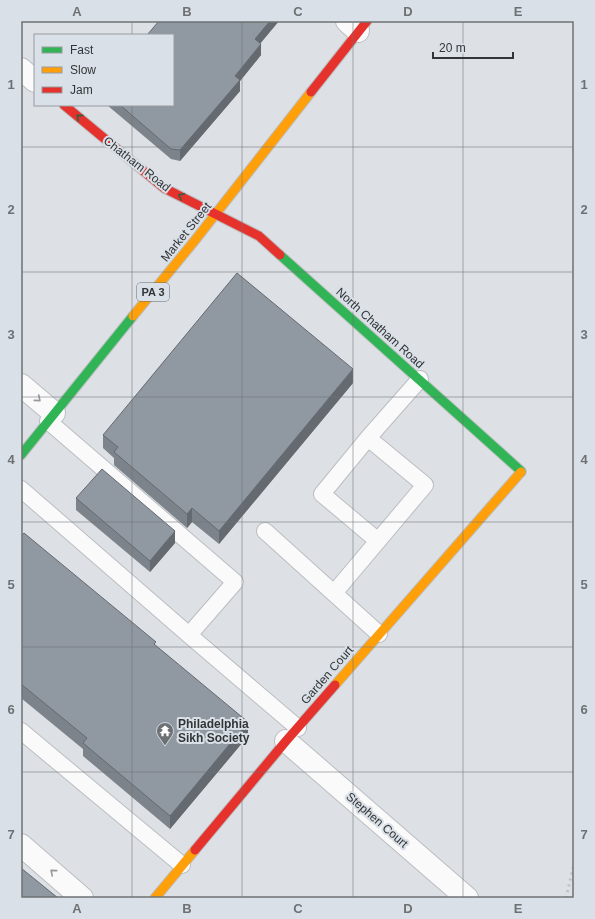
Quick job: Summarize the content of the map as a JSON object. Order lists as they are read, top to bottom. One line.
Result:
{"streets":{"street":["Chatham Road","Market Street","PA 3","North Chatham Road","Garden Court","Stephen Court"]},"crossings":[["Chatham Road","Market Street"],["Chatham Road","North Chatham Road"],["Market Street","North Chatham Road"],["North Chatham Road","Garden Court"],["Garden Court","Stephen Court"]],"one_way":["Chatham Road"],"places":{"temple":["Philadelphia Sikh Society"]},"legend":["Fast","Slow","Jam"],"scale_bar":"20 m","grid":{"columns":["A","B","C","D","E"],"rows":["1","2","3","4","5","6","7"]}}
